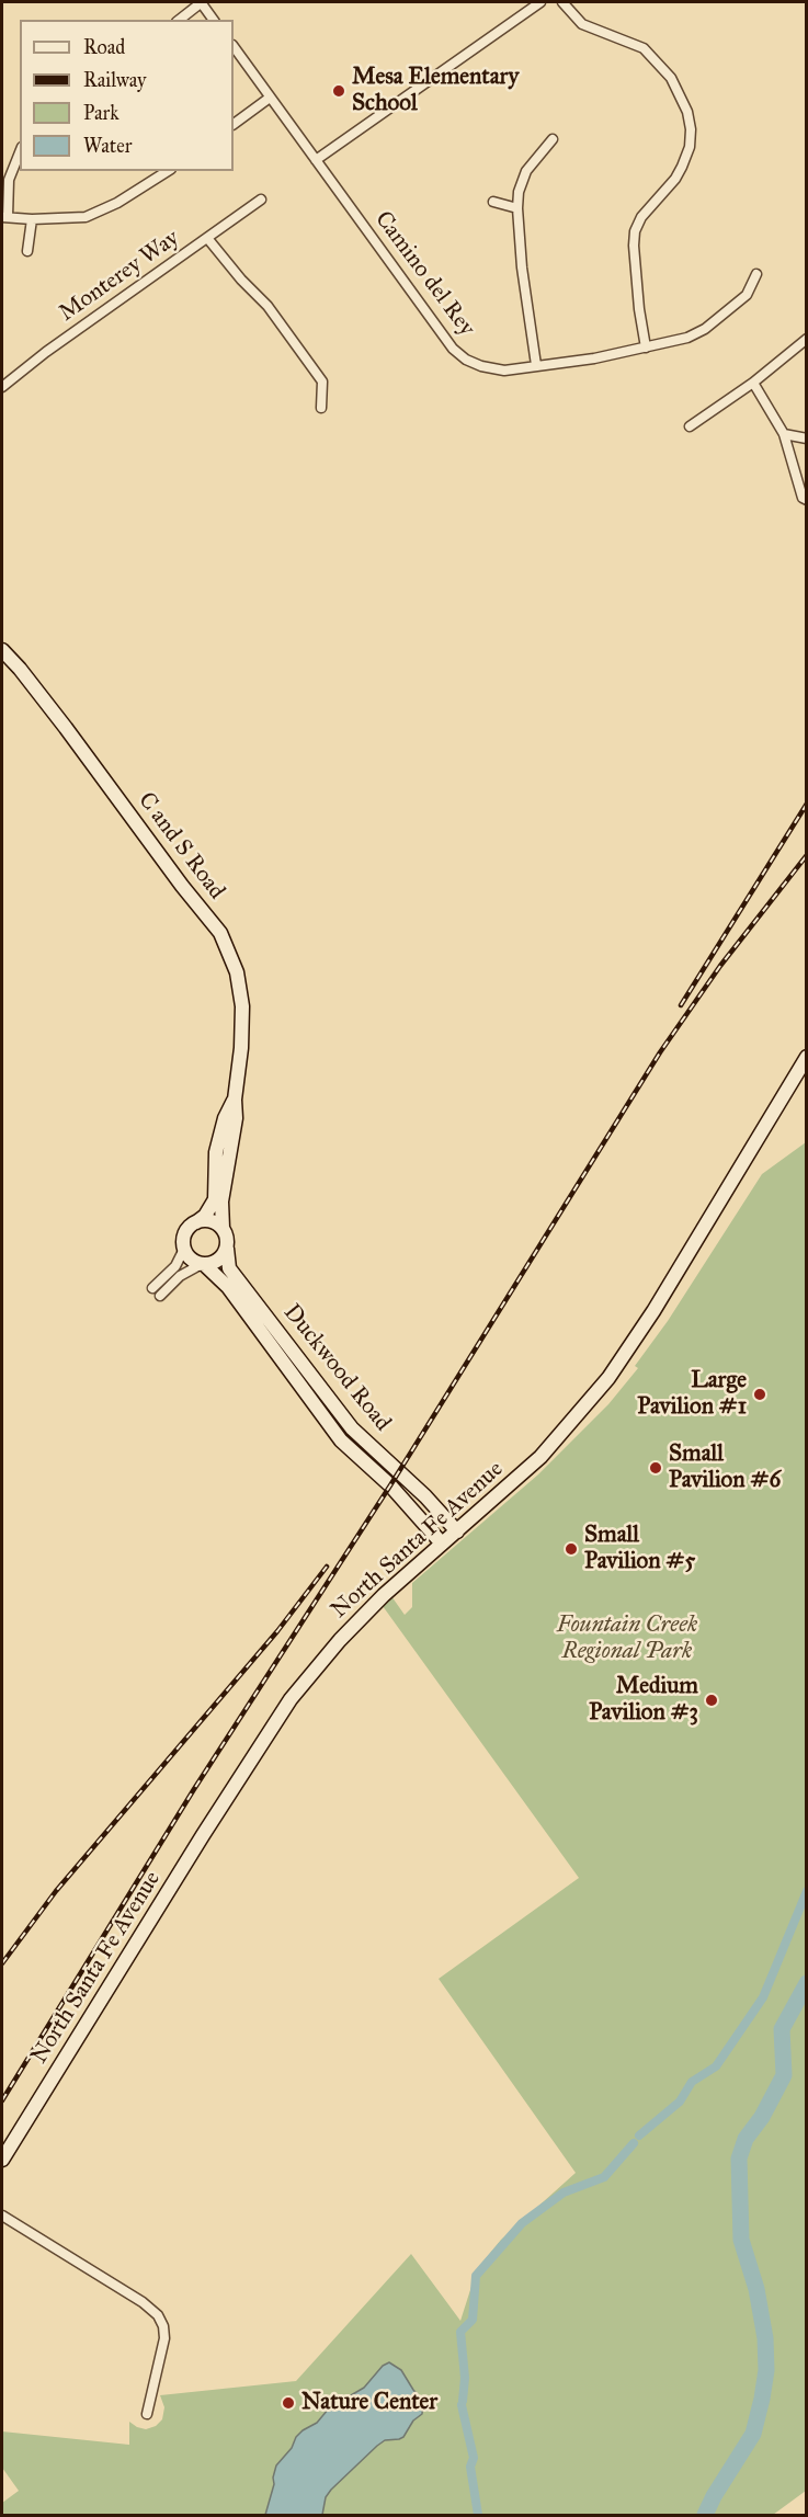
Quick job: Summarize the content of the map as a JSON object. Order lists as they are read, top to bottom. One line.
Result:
{"streets":{"main road":["C and S Road","Duckwood Road","North Santa Fe Avenue"],"street":["Camino del Rey","Monterey Way"]},"crossings":[["C and S Road","Duckwood Road"],["Duckwood Road","North Santa Fe Avenue"]],"parks":["Fountain Creek Regional Park"],"places":["Mesa Elementary School","Large Pavilion #1","Small Pavilion #6","Small Pavilion #5","Medium Pavilion #3","Nature Center"],"legend":["Road","Railway","Park","Water"]}
